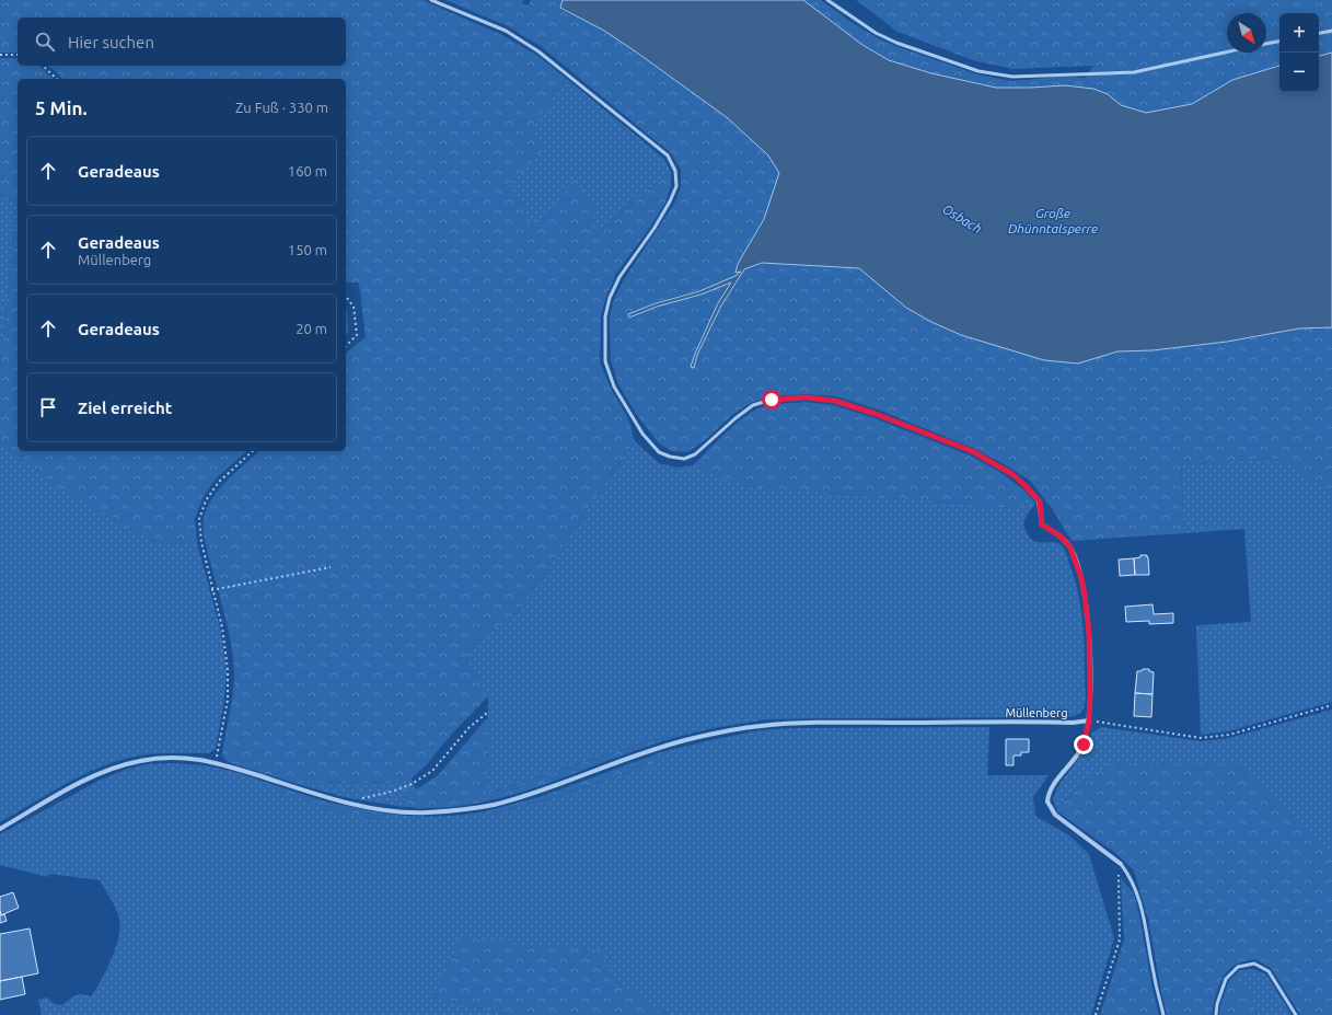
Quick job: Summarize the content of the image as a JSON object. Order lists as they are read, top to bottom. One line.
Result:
{"streets":{"street":["Müllenberg"]},"water":["Große Dhünntalsperre","Osbach"],"north":"bottom right","page":{"map_buttons":["+","−"],"search":"Hier suchen","heading":["5 Min.","Zu Fuß · 330 m"],"list":[["Geradeaus","160 m"],["Geradeaus","Müllenberg","150 m"],["Geradeaus","20 m"],"Ziel erreicht"]}}
